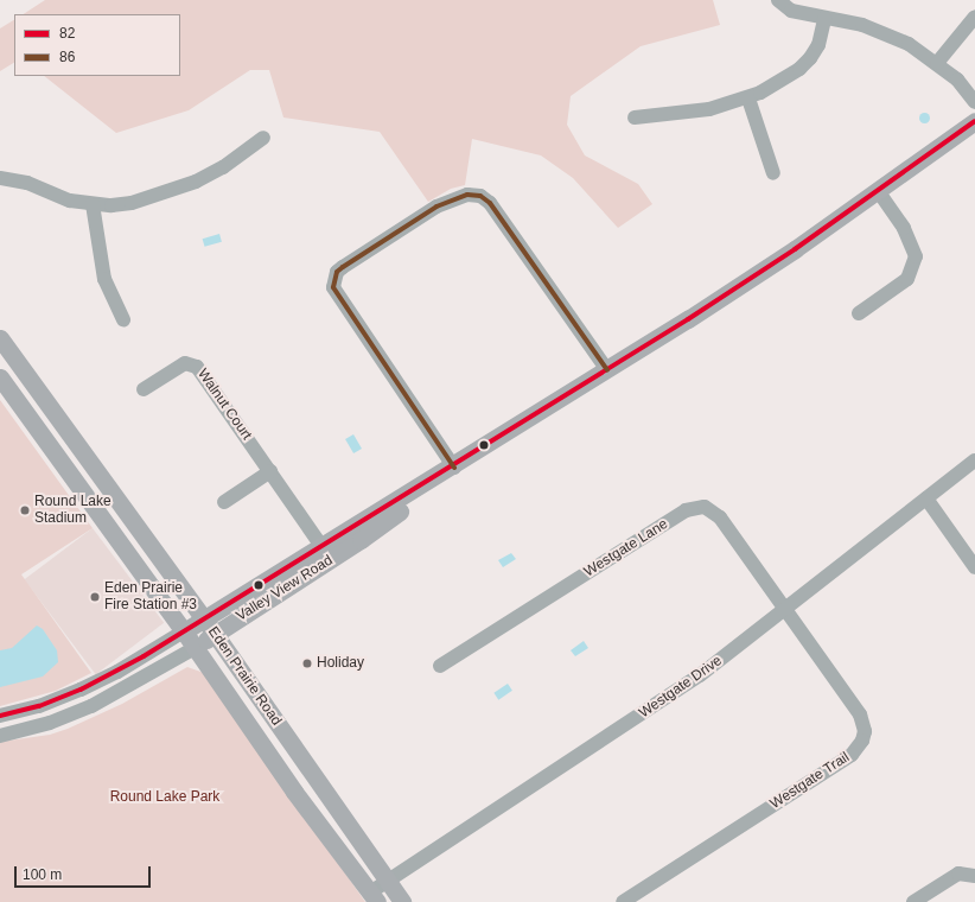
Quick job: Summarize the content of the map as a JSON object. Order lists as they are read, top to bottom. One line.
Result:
{"streets":{"main road":["Valley View Road","Eden Prairie Road"],"street":["Walnut Court","Westgate Lane","Westgate Drive","Westgate Trail"]},"crossings":[["Walnut Court","Valley View Road"],["Westgate Lane","Westgate Drive"],["Westgate Lane","Westgate Trail"],["Valley View Road","Eden Prairie Road"],["Eden Prairie Road","Westgate Drive"],["Westgate Drive","Westgate Trail"]],"parks":["Round Lake Park"],"places":["Round Lake Stadium","Eden Prairie Fire Station #3","Holiday"],"lines":["transit line 82","transit line 86"],"legend":["82","86"],"scale_bar":"100 m"}
